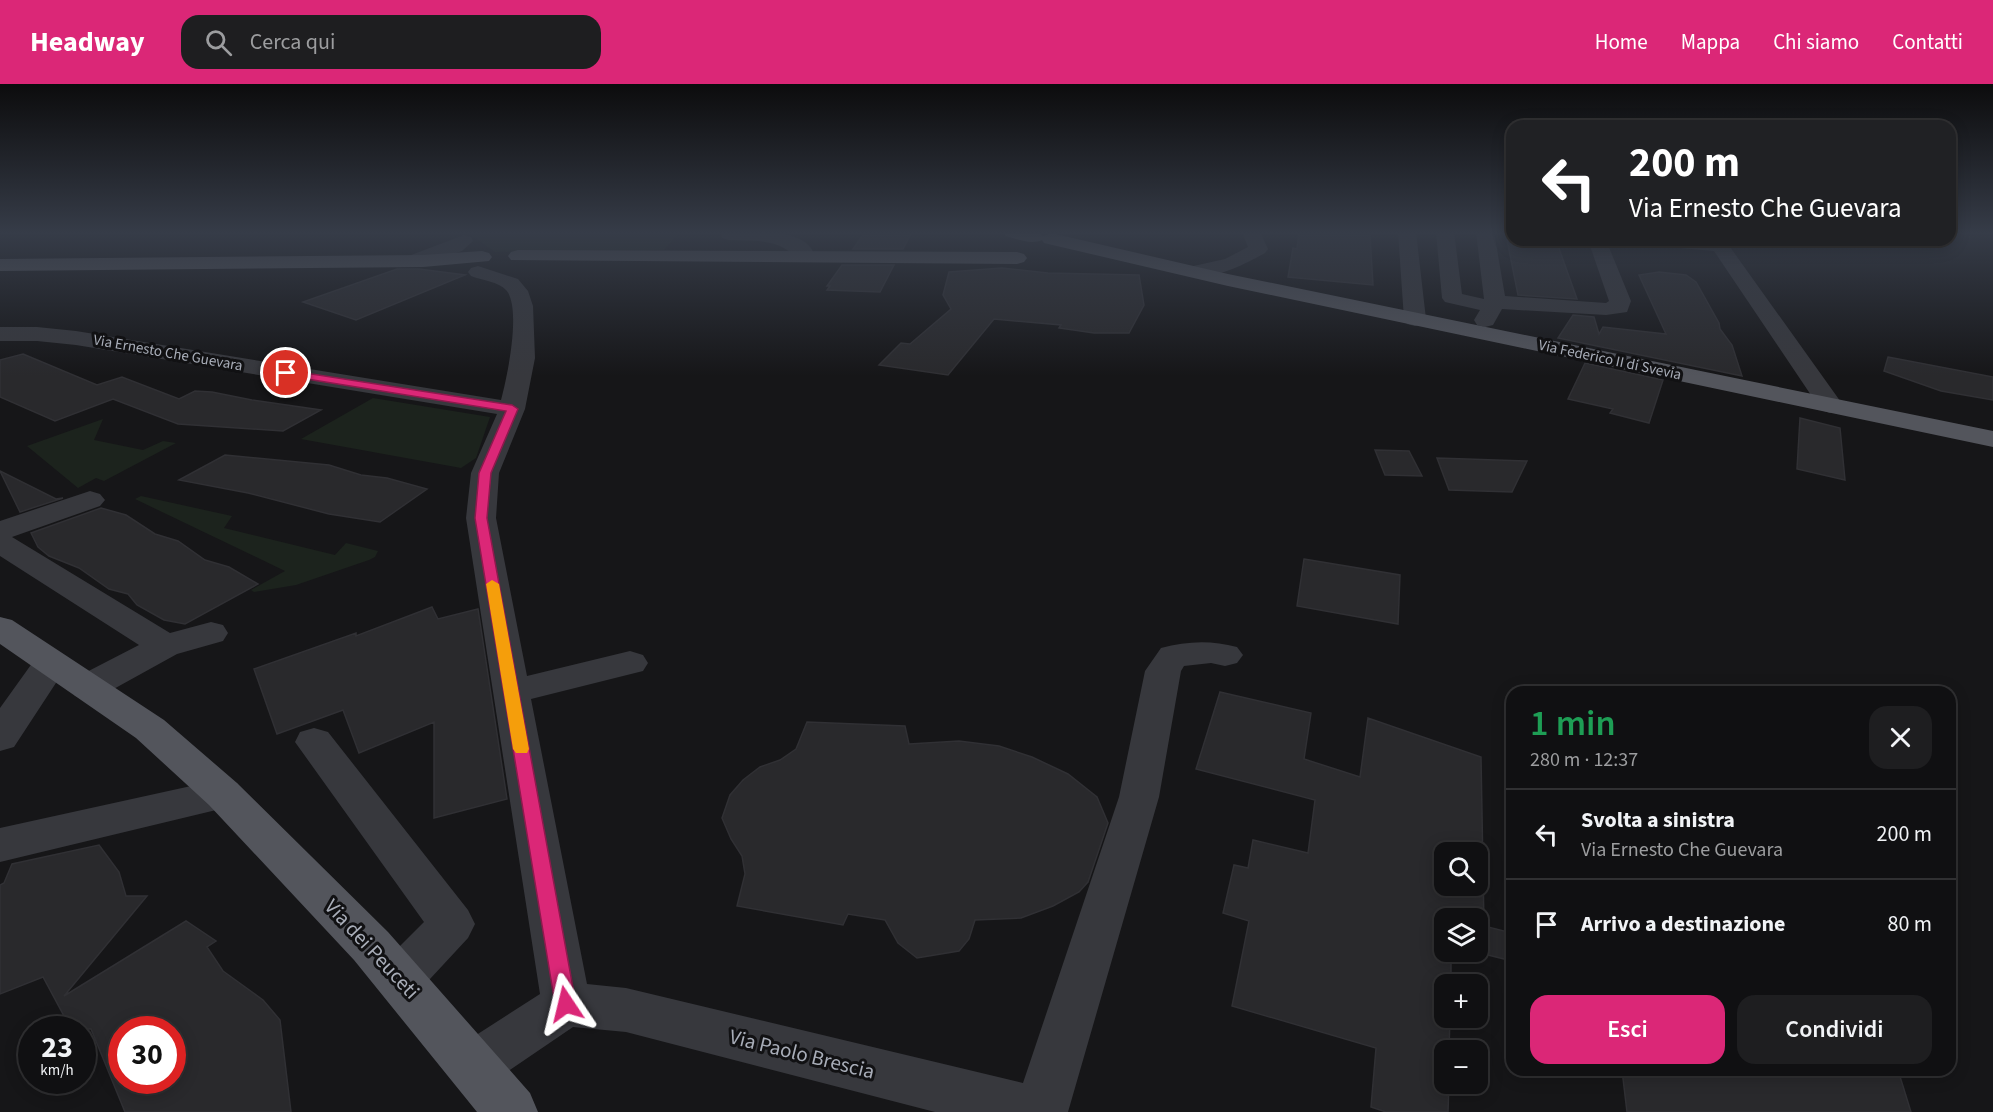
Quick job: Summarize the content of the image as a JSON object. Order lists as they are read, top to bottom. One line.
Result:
{"streets":{"main road":["Via Federico II di Svevia","Via dei Peuceti"],"street":["Via Ernesto Che Guevara","Via Paolo Brescia"]},"page":{"header":"Headway","search":"Cerca qui","nav":["Home","Mappa","Chi siamo","Contatti"],"turn":["200 m","Via Ernesto Che Guevara"],"heading":["1 min","280 m · 12:37"],"list":[{"name":"Svolta a sinistra","note":"Via Ernesto Che Guevara","value":"200 m"},{"name":"Arrivo a destinazione","value":"80 m"}],"map_buttons":["+","−"],"buttons":["Esci","Condividi"],"speed":"23 km/h","limit":"30"}}
